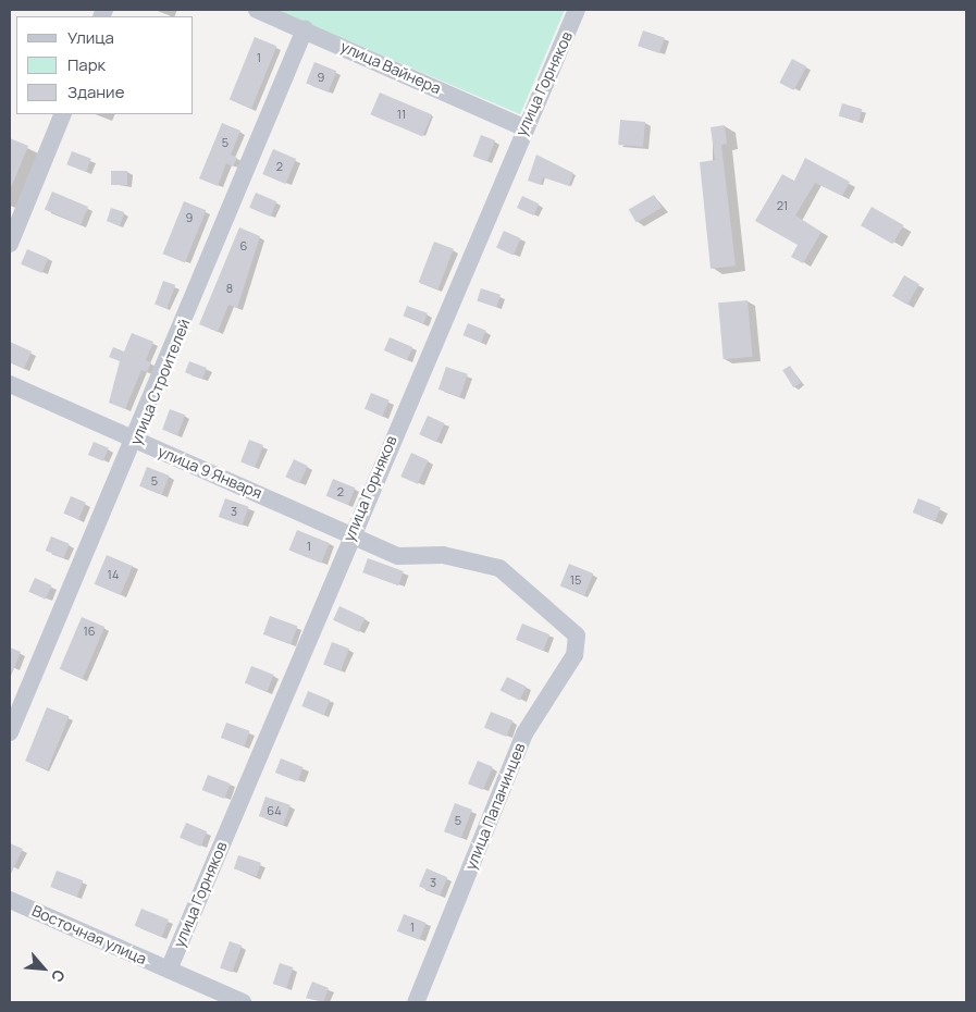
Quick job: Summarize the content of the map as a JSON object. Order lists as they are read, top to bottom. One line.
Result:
{"streets":{"street":["улица Вайнера","улица Горняков","улица Строителей","улица 9 Января","улица Папанинцев","Восточная улица"]},"crossings":[["улица Вайнера","улица Горняков"],["улица Вайнера","улица Строителей"],["улица Горняков","улица 9 Января"],["улица Горняков","Восточная улица"],["улица Строителей","улица 9 Января"],["улица 9 Января","улица Папанинцев"]],"house_numbers":["1","9","11","5","2","21","9","6","8","5","2","3","1","14","15","16","64","5","3","1"],"legend":["Улица","Парк","Здание"],"north":"bottom right"}
